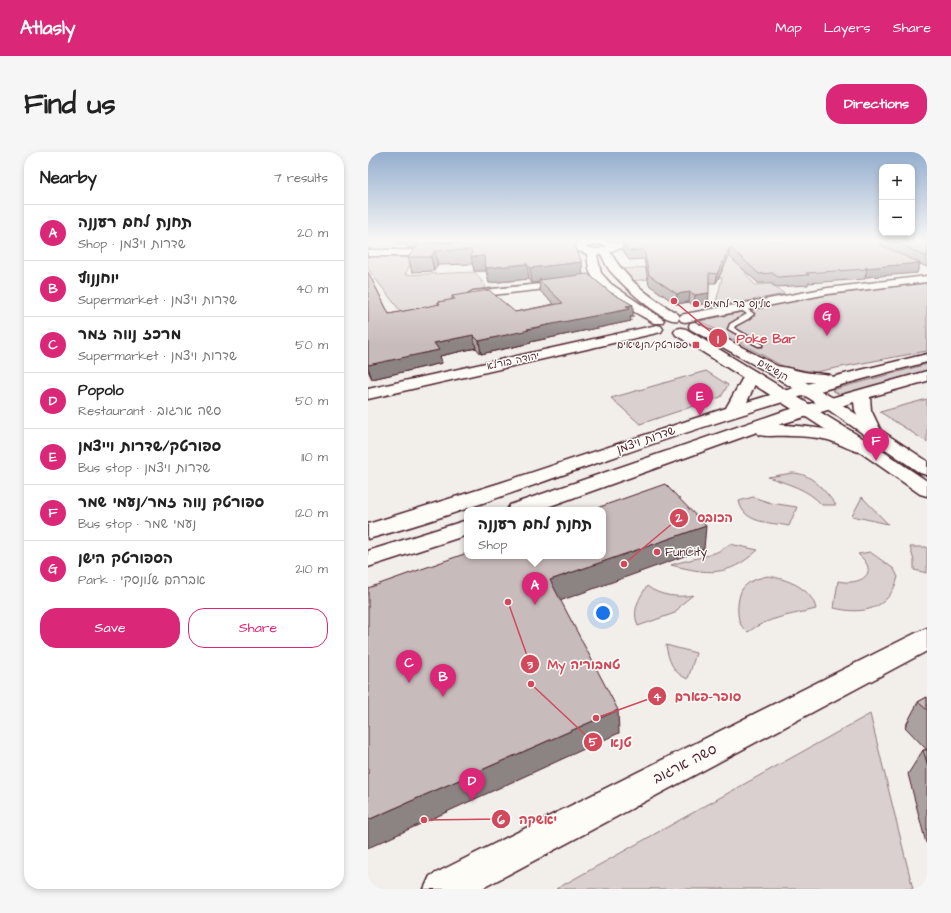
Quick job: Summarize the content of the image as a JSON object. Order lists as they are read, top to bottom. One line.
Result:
{"streets":{"main road":["הנשיאים","שדרות ויצמן"],"street":["יהודה בורלא","סשה ארגוב"]},"crossings":[["הנשיאים","שדרות ויצמן"]],"places":{"other":["Poke Bar","אלינס בר לחמים","FunCity","הכובס","My טמבוריה","טנא","סופר-פארם","יאשקה"],"transit":["ספורטק/הנשיאים"]},"page":{"header":"Atlasly","nav":["Map","Layers","Share"],"buttons":["Directions",["Save","Share"]],"title":"Find us","heading":["Nearby","7 results"],"map_buttons":["+","−"],"list":[{"mark":"A","name":"תחנת לחם רעננה","note":"Shop · שדרות ויצמן","value":"20 m"},{"mark":"B","name":"יוחננוף","note":"Supermarket · שדרות ויצמן","value":"40 m"},{"mark":"C","name":"מרכז נווה זמר","note":"Supermarket · שדרות ויצמן","value":"50 m"},{"mark":"D","name":"Popolo","note":"Restaurant · סשה ארגוב","value":"50 m"},{"mark":"E","name":"ספורטק/שדרות וייצמן","note":"Bus stop · שדרות ויצמן","value":"110 m"},{"mark":"F","name":"ספורטק נווה זמר/נעמי שמר","note":"Bus stop · נעמי שמר","value":"120 m"},{"mark":"G","name":"הספורטק הישן","note":"Park · אברהם שלונסקי","value":"210 m"}],"pins":["G","E","F","A","C","B","D"],"popup":["תחנת לחם רעננה","Shop"]}}
